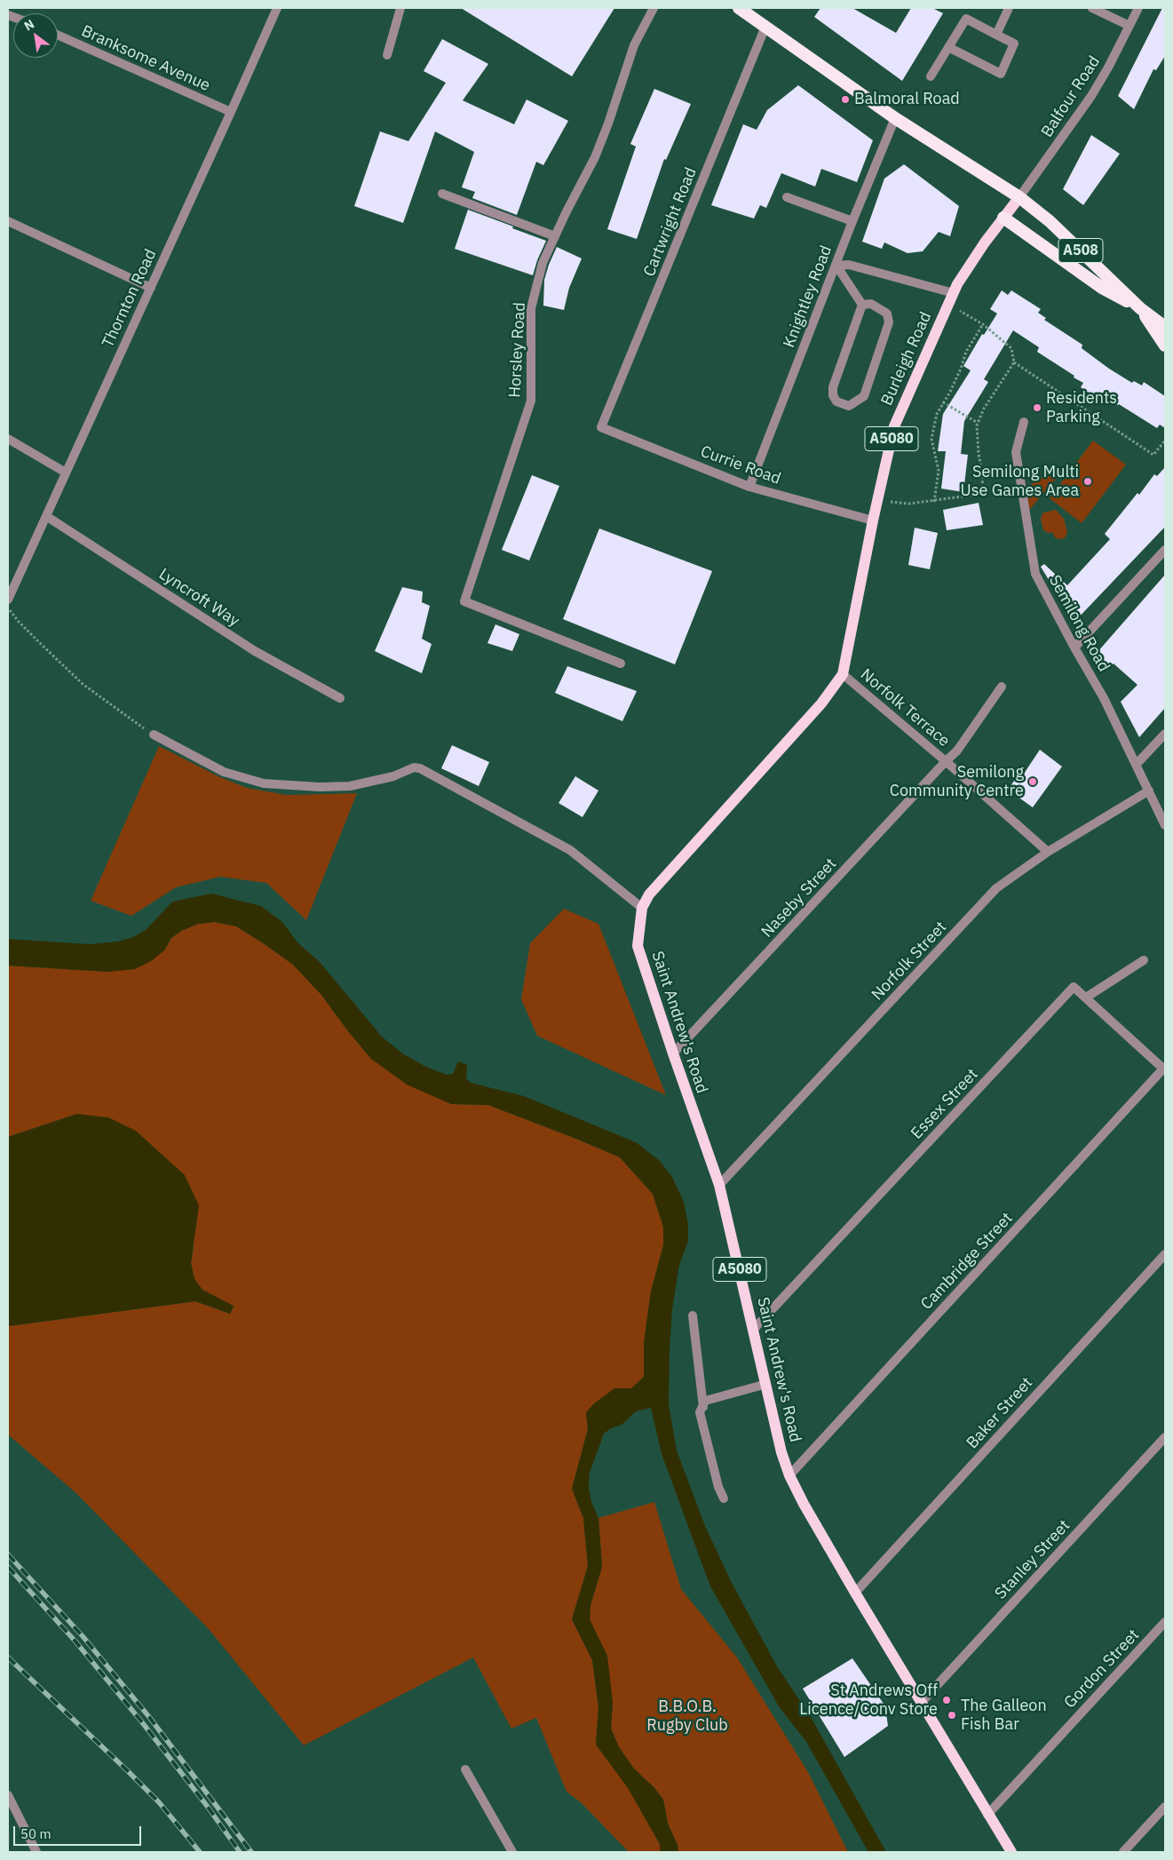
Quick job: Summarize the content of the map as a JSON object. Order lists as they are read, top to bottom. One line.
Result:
{"streets":{"highway":["A508"],"main road":["Burleigh Road","A5080","Saint Andrew's Road"],"street":["Branksome Avenue","Balfour Road","Cartwright Road","Knightley Road","Thornton Road","Horsley Road","Currie Road","Lyncroft Way","Semilong Road","Norfolk Terrace","Naseby Street","Norfolk Street","Essex Street","Cambridge Street","Baker Street","Stanley Street","Gordon Street"]},"crossings":[["Branksome Avenue","Thornton Road"],["Balfour Road","A508"],["Balfour Road","Burleigh Road"],["Cartwright Road","A508"],["Cartwright Road","Currie Road"],["A508","Knightley Road"],["A508","Burleigh Road"],["Knightley Road","Currie Road"],["Thornton Road","Lyncroft Way"],["Burleigh Road","Currie Road"],["Burleigh Road","Norfolk Terrace"],["Burleigh Road","Saint Andrew's Road"],["Semilong Road","Norfolk Street"],["Norfolk Terrace","Naseby Street"],["Norfolk Terrace","Norfolk Street"],["Naseby Street","Saint Andrew's Road"],["Norfolk Street","Saint Andrew's Road"],["Saint Andrew's Road","Essex Street"],["Saint Andrew's Road","Cambridge Street"],["Saint Andrew's Road","Baker Street"],["Saint Andrew's Road","Stanley Street"],["Saint Andrew's Road","Gordon Street"],["Essex Street","Cambridge Street"]],"parks":["B.B.O.B. Rugby Club"],"places":["Balmoral Road","Residents Parking","Semilong Multi Use Games Area","Semilong Community Centre","St Andrews Off Licence/Conv Store","The Galleon Fish Bar"],"scale_bar":"50 m","north":"top left"}
